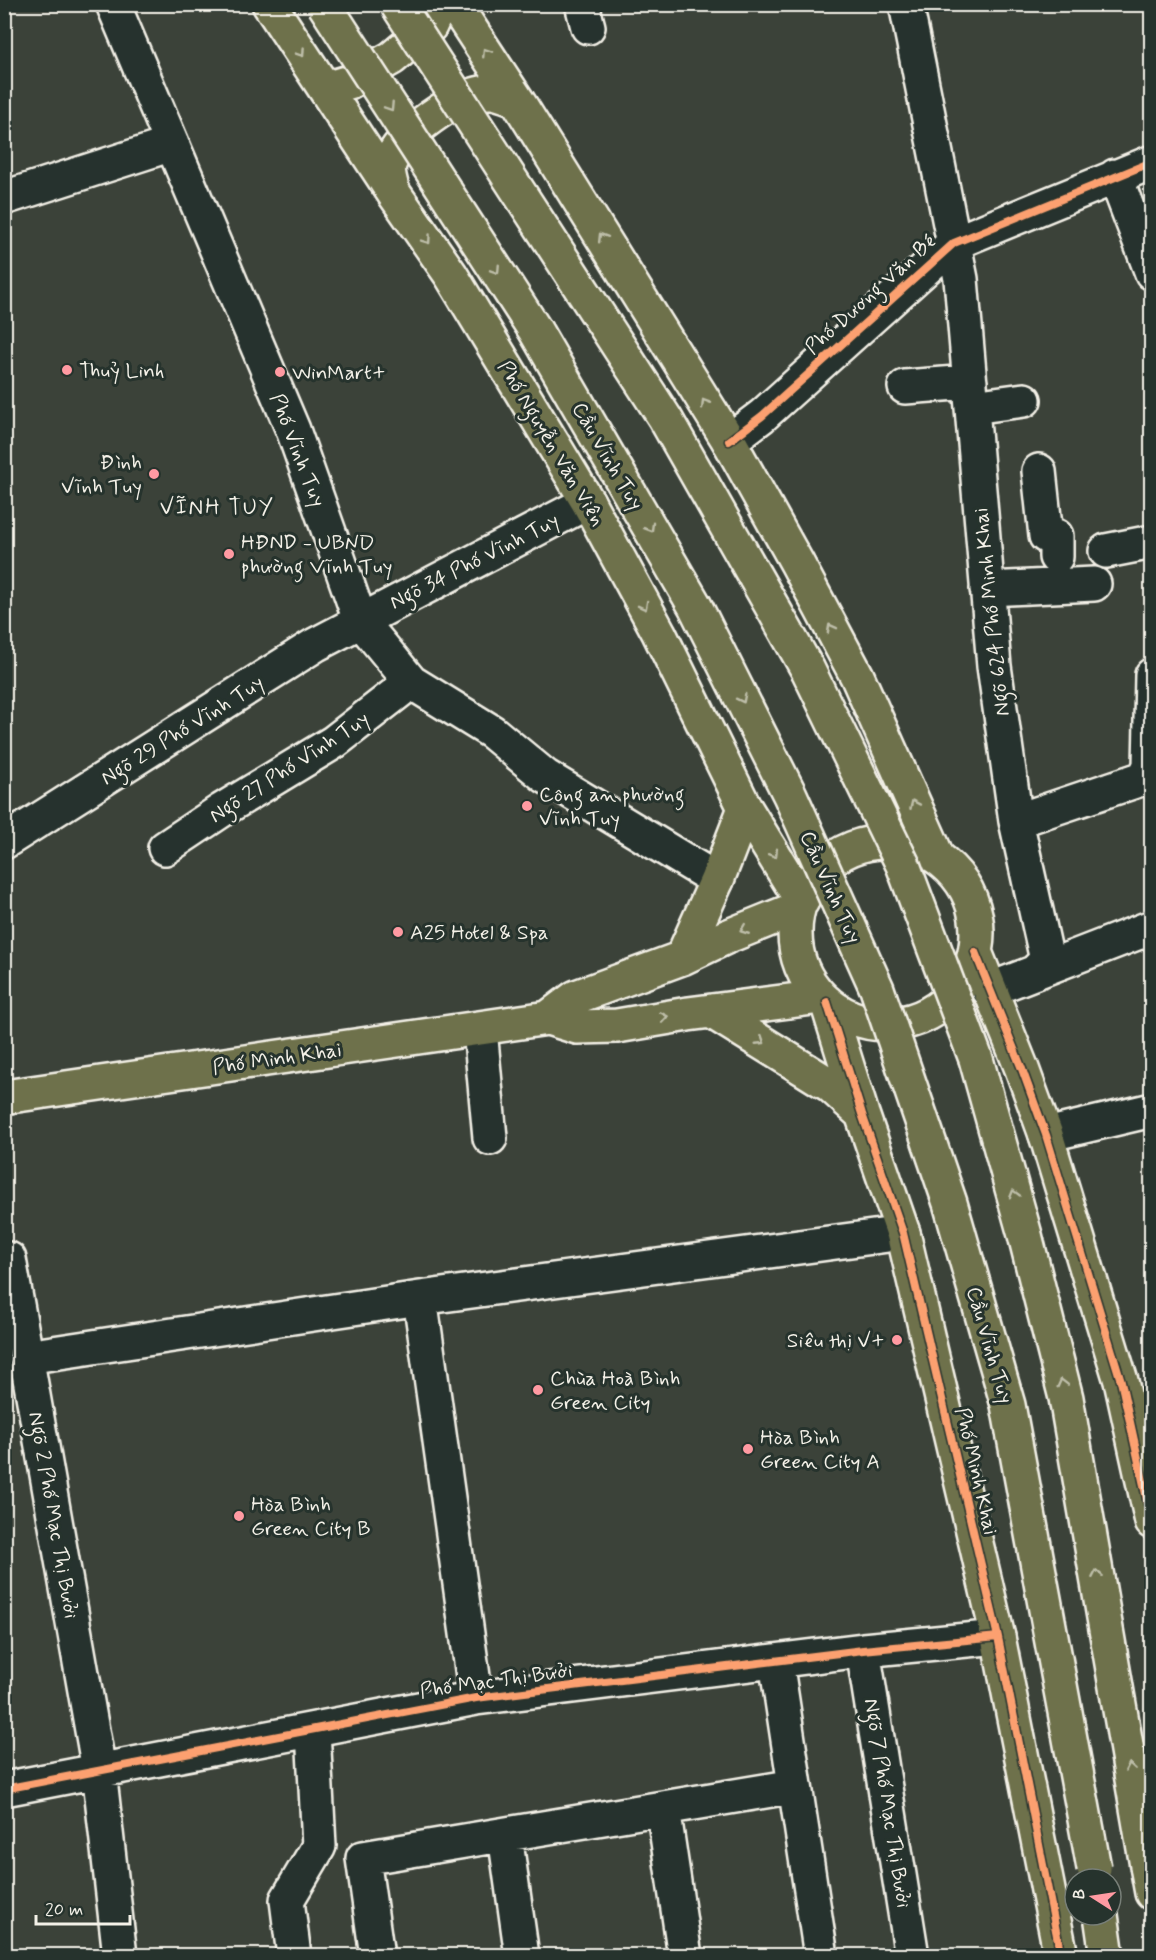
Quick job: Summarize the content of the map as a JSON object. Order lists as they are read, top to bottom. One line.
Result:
{"streets":{"main road":["Phố Nguyễn Văn Viên","Cầu Vĩnh Tuy","Phố Minh Khai"],"street":["Phố Dương Văn Bé","Phố Vĩnh Tuy","Ngõ 34 Phố Vĩnh Tuy","Ngõ 624 Phố Minh Khai","Ngõ 29 Phố Vĩnh Tuy","Ngõ 27 Phố Vĩnh Tuy","Ngõ 2 Phố Mạc Thị Bưởi","Phố Mạc Thị Bưởi","Ngõ 7 Phố Mạc Thị Bưởi"]},"crossings":[["Phố Dương Văn Bé","Ngõ 624 Phố Minh Khai"],["Phố Nguyễn Văn Viên","Ngõ 34 Phố Vĩnh Tuy"],["Phố Nguyễn Văn Viên","Phố Minh Khai"],["Phố Vĩnh Tuy","Ngõ 34 Phố Vĩnh Tuy"],["Phố Vĩnh Tuy","Ngõ 29 Phố Vĩnh Tuy"],["Phố Vĩnh Tuy","Ngõ 27 Phố Vĩnh Tuy"],["Ngõ 34 Phố Vĩnh Tuy","Ngõ 29 Phố Vĩnh Tuy"],["Phố Minh Khai","Phố Mạc Thị Bưởi"],["Ngõ 2 Phố Mạc Thị Bưởi","Phố Mạc Thị Bưởi"],["Phố Mạc Thị Bưởi","Ngõ 7 Phố Mạc Thị Bưởi"]],"districts":["VĨNH TUY"],"places":["Thuỷ Linh","WinMart+","Đình Vĩnh Tuy","HĐND - UBND phường Vĩnh Tuy","Công an phường Vĩnh Tuy","A25 Hotel & Spa","Siêu thị V+","Chùa Hoà Bình Green City","Hòa Bình Green City A","Hòa Bình Green City B"],"scale_bar":"20 m","north":"left"}
